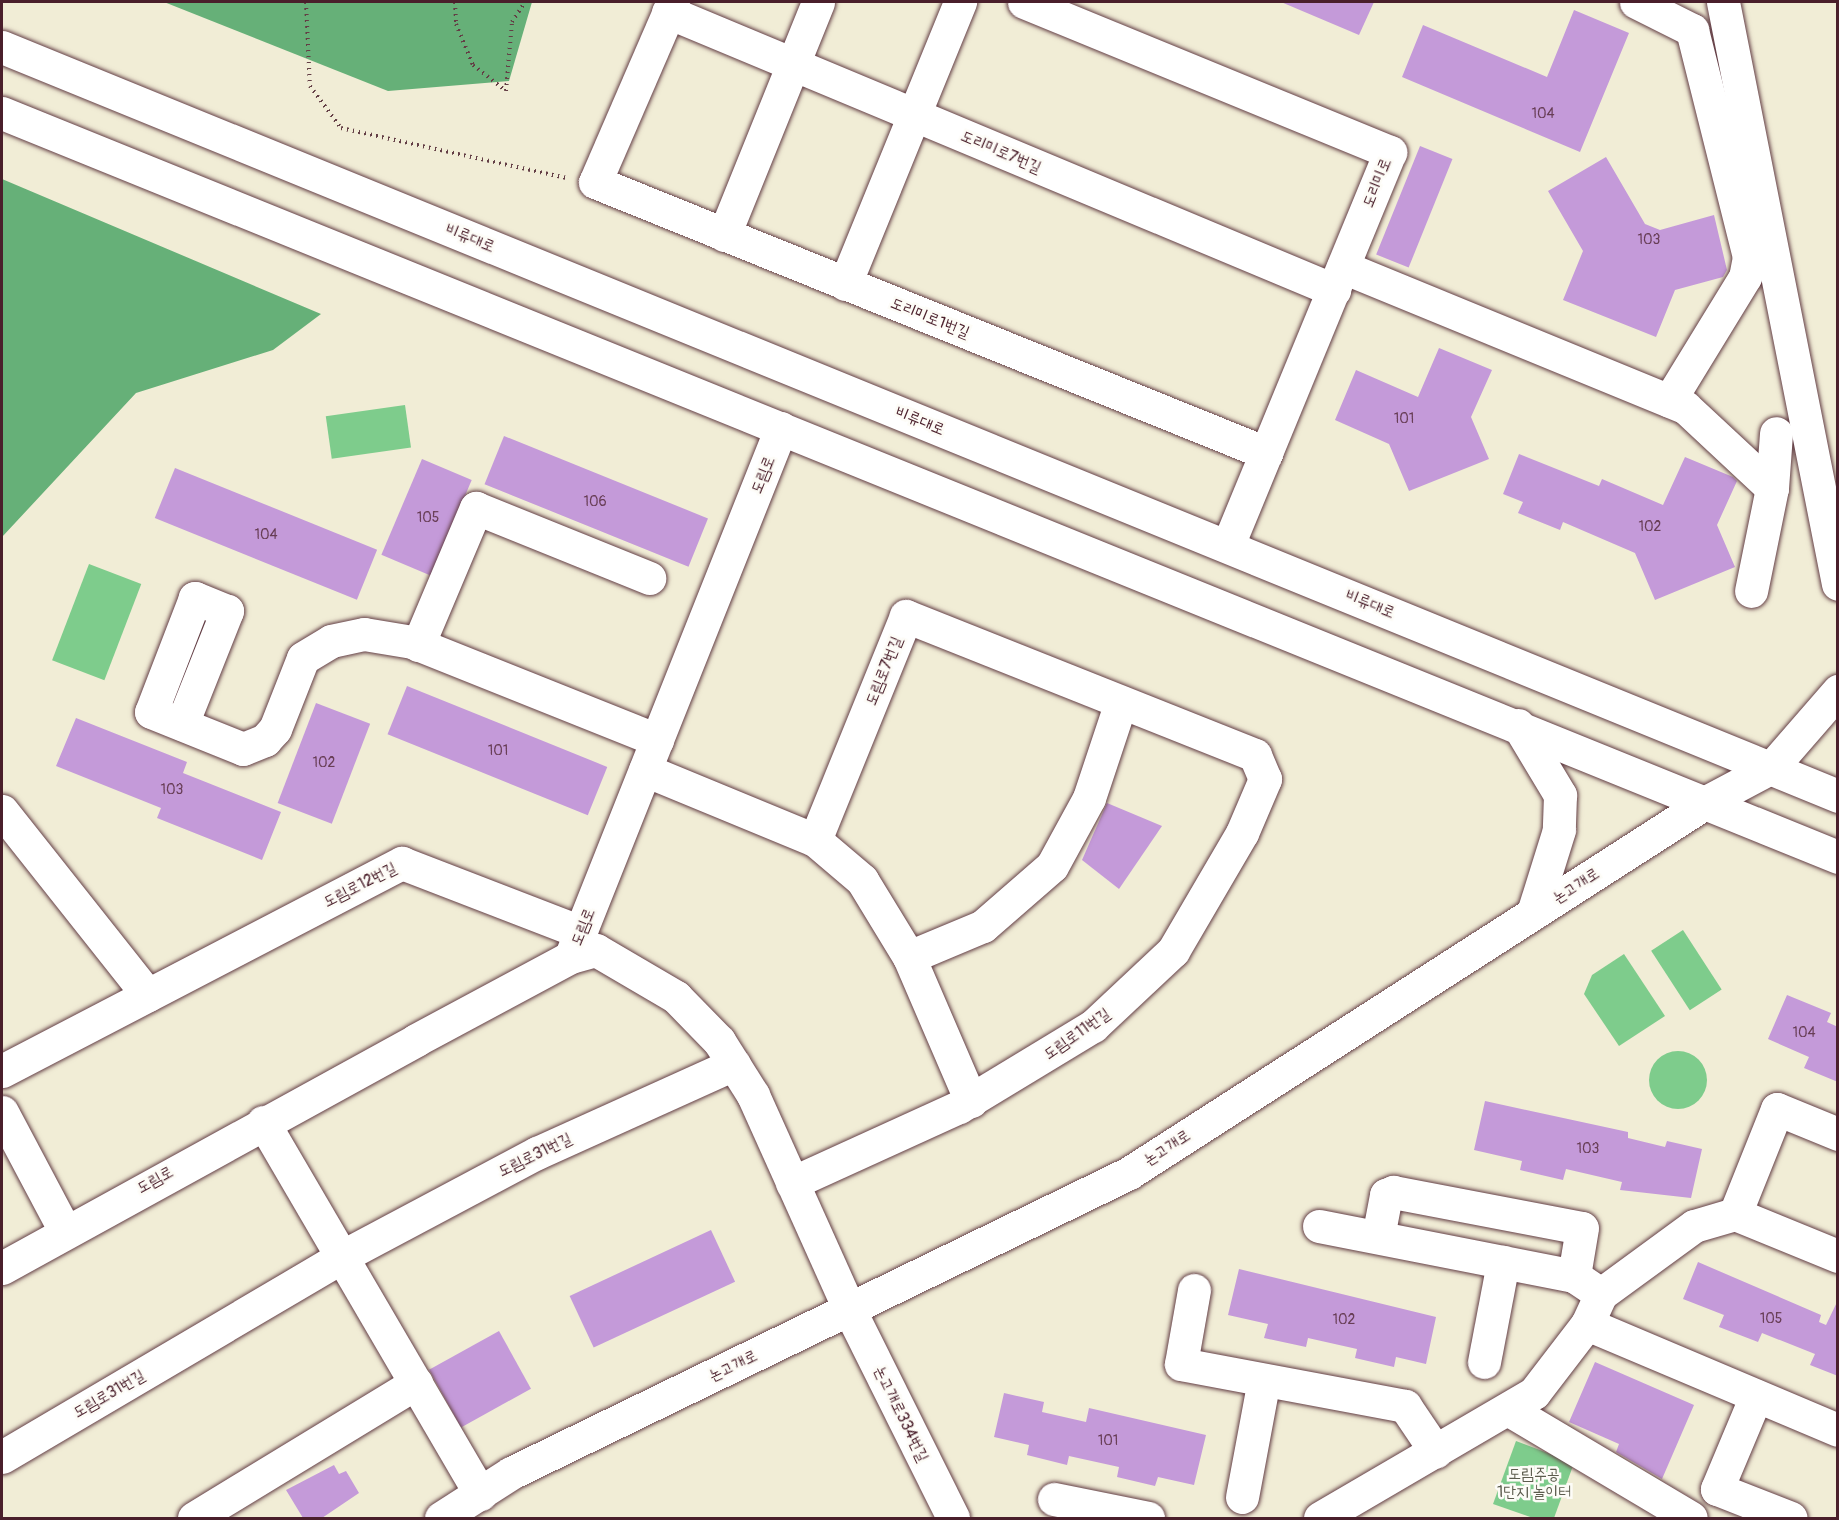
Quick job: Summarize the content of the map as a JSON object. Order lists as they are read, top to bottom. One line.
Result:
{"streets":{"main road":["도리미로7번길","도리미로","비류대로","도리미로1번길","도림로","도림로7번길","도림로12번길","논고개로","도림로11번길","도림로31번길","논고개로334번길"]},"crossings":[["도리미로7번길","도리미로"],["도리미로","비류대로"],["도리미로","도리미로1번길"],["비류대로","논고개로"],["도림로","도림로12번길"],["도림로7번길","도림로11번길"],["논고개로","논고개로334번길"]],"parks":["도림주공 1단지 놀이터"],"house_numbers":["104","103","101","106","105","102","104","101","102","103","104","103","105","102","101"]}
